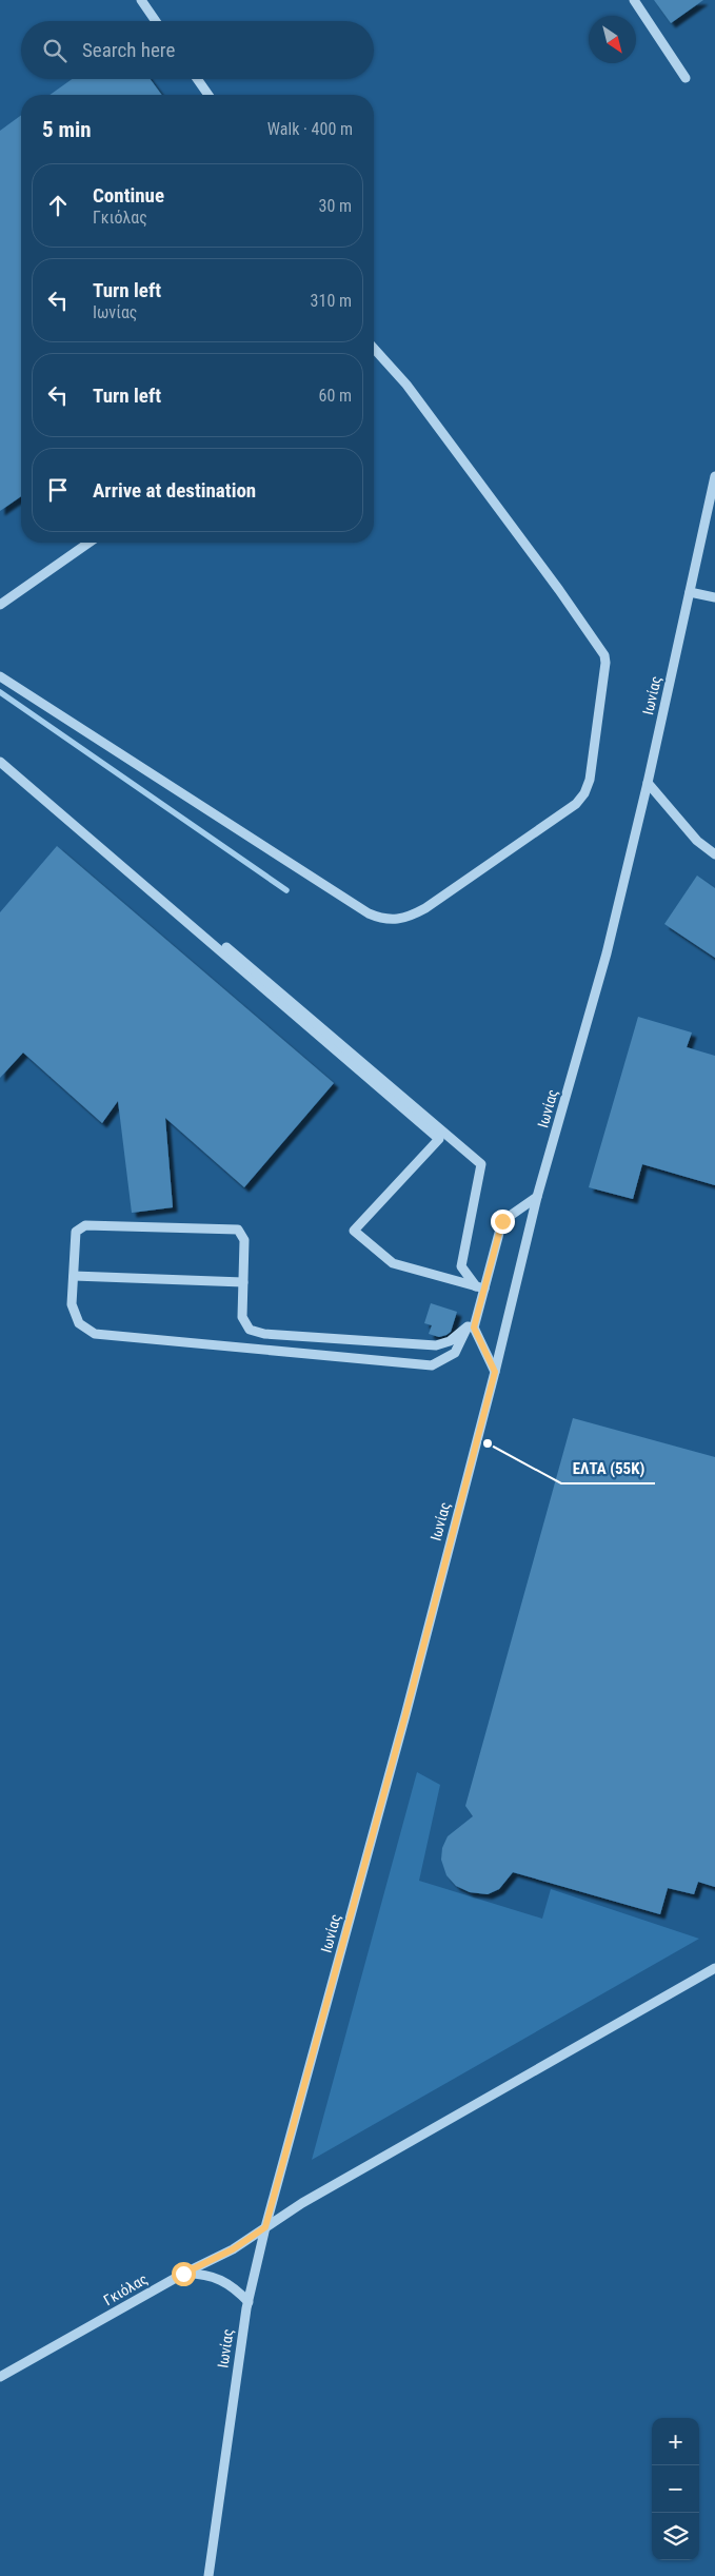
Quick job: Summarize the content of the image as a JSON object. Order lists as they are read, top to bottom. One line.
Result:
{"streets":{"street":["Ιωνίας","Γκιόλας"]},"crossings":[["Ιωνίας","Γκιόλας"]],"places":["ΕΛΤΑ (55Κ)"],"north":"bottom right","page":{"search":"Search here","heading":["5 min","Walk · 400 m"],"list":[["Continue","Γκιόλας","30 m"],["Turn left","Ιωνίας","310 m"],["Turn left","60 m"],"Arrive at destination"],"map_buttons":["+","−"]}}
